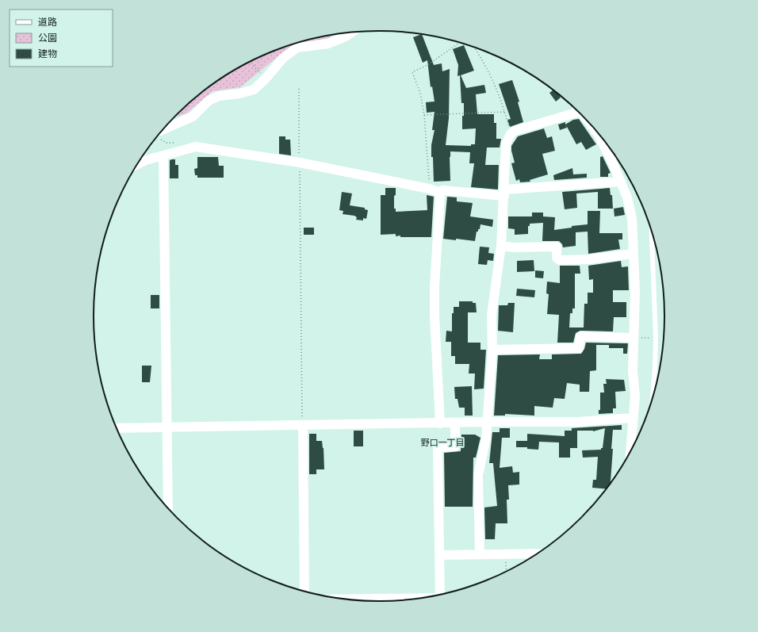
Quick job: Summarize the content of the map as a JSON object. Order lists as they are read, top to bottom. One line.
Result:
{"districts":["野口一丁目"],"legend":["道路","公園","建物"]}
